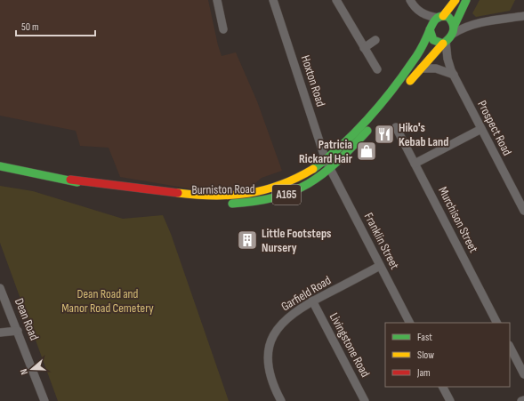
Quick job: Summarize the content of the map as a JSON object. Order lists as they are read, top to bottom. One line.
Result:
{"streets":{"main road":["Burniston Road","A165"],"street":["Hoxton Road","Prospect Road","Murchison Street","Franklin Street","Garfield Road","Dean Road","Livingstone Road"]},"crossings":[["Hoxton Road","Burniston Road"],["Hoxton Road","Franklin Street"],["Prospect Road","Burniston Road"],["Prospect Road","A165"],["Burniston Road","A165"],["Burniston Road","Franklin Street"],["Franklin Street","Garfield Road"],["Garfield Road","Livingstone Road"]],"parks":["Dean Road and Manor Road Cemetery"],"places":{"restaurant":["Hiko's Kebab Land"],"shop":["Patricia Rickard Hair"],"building":["Little Footsteps Nursery"]},"legend":["Fast","Slow","Jam"],"scale_bar":"50 m","north":"left"}
